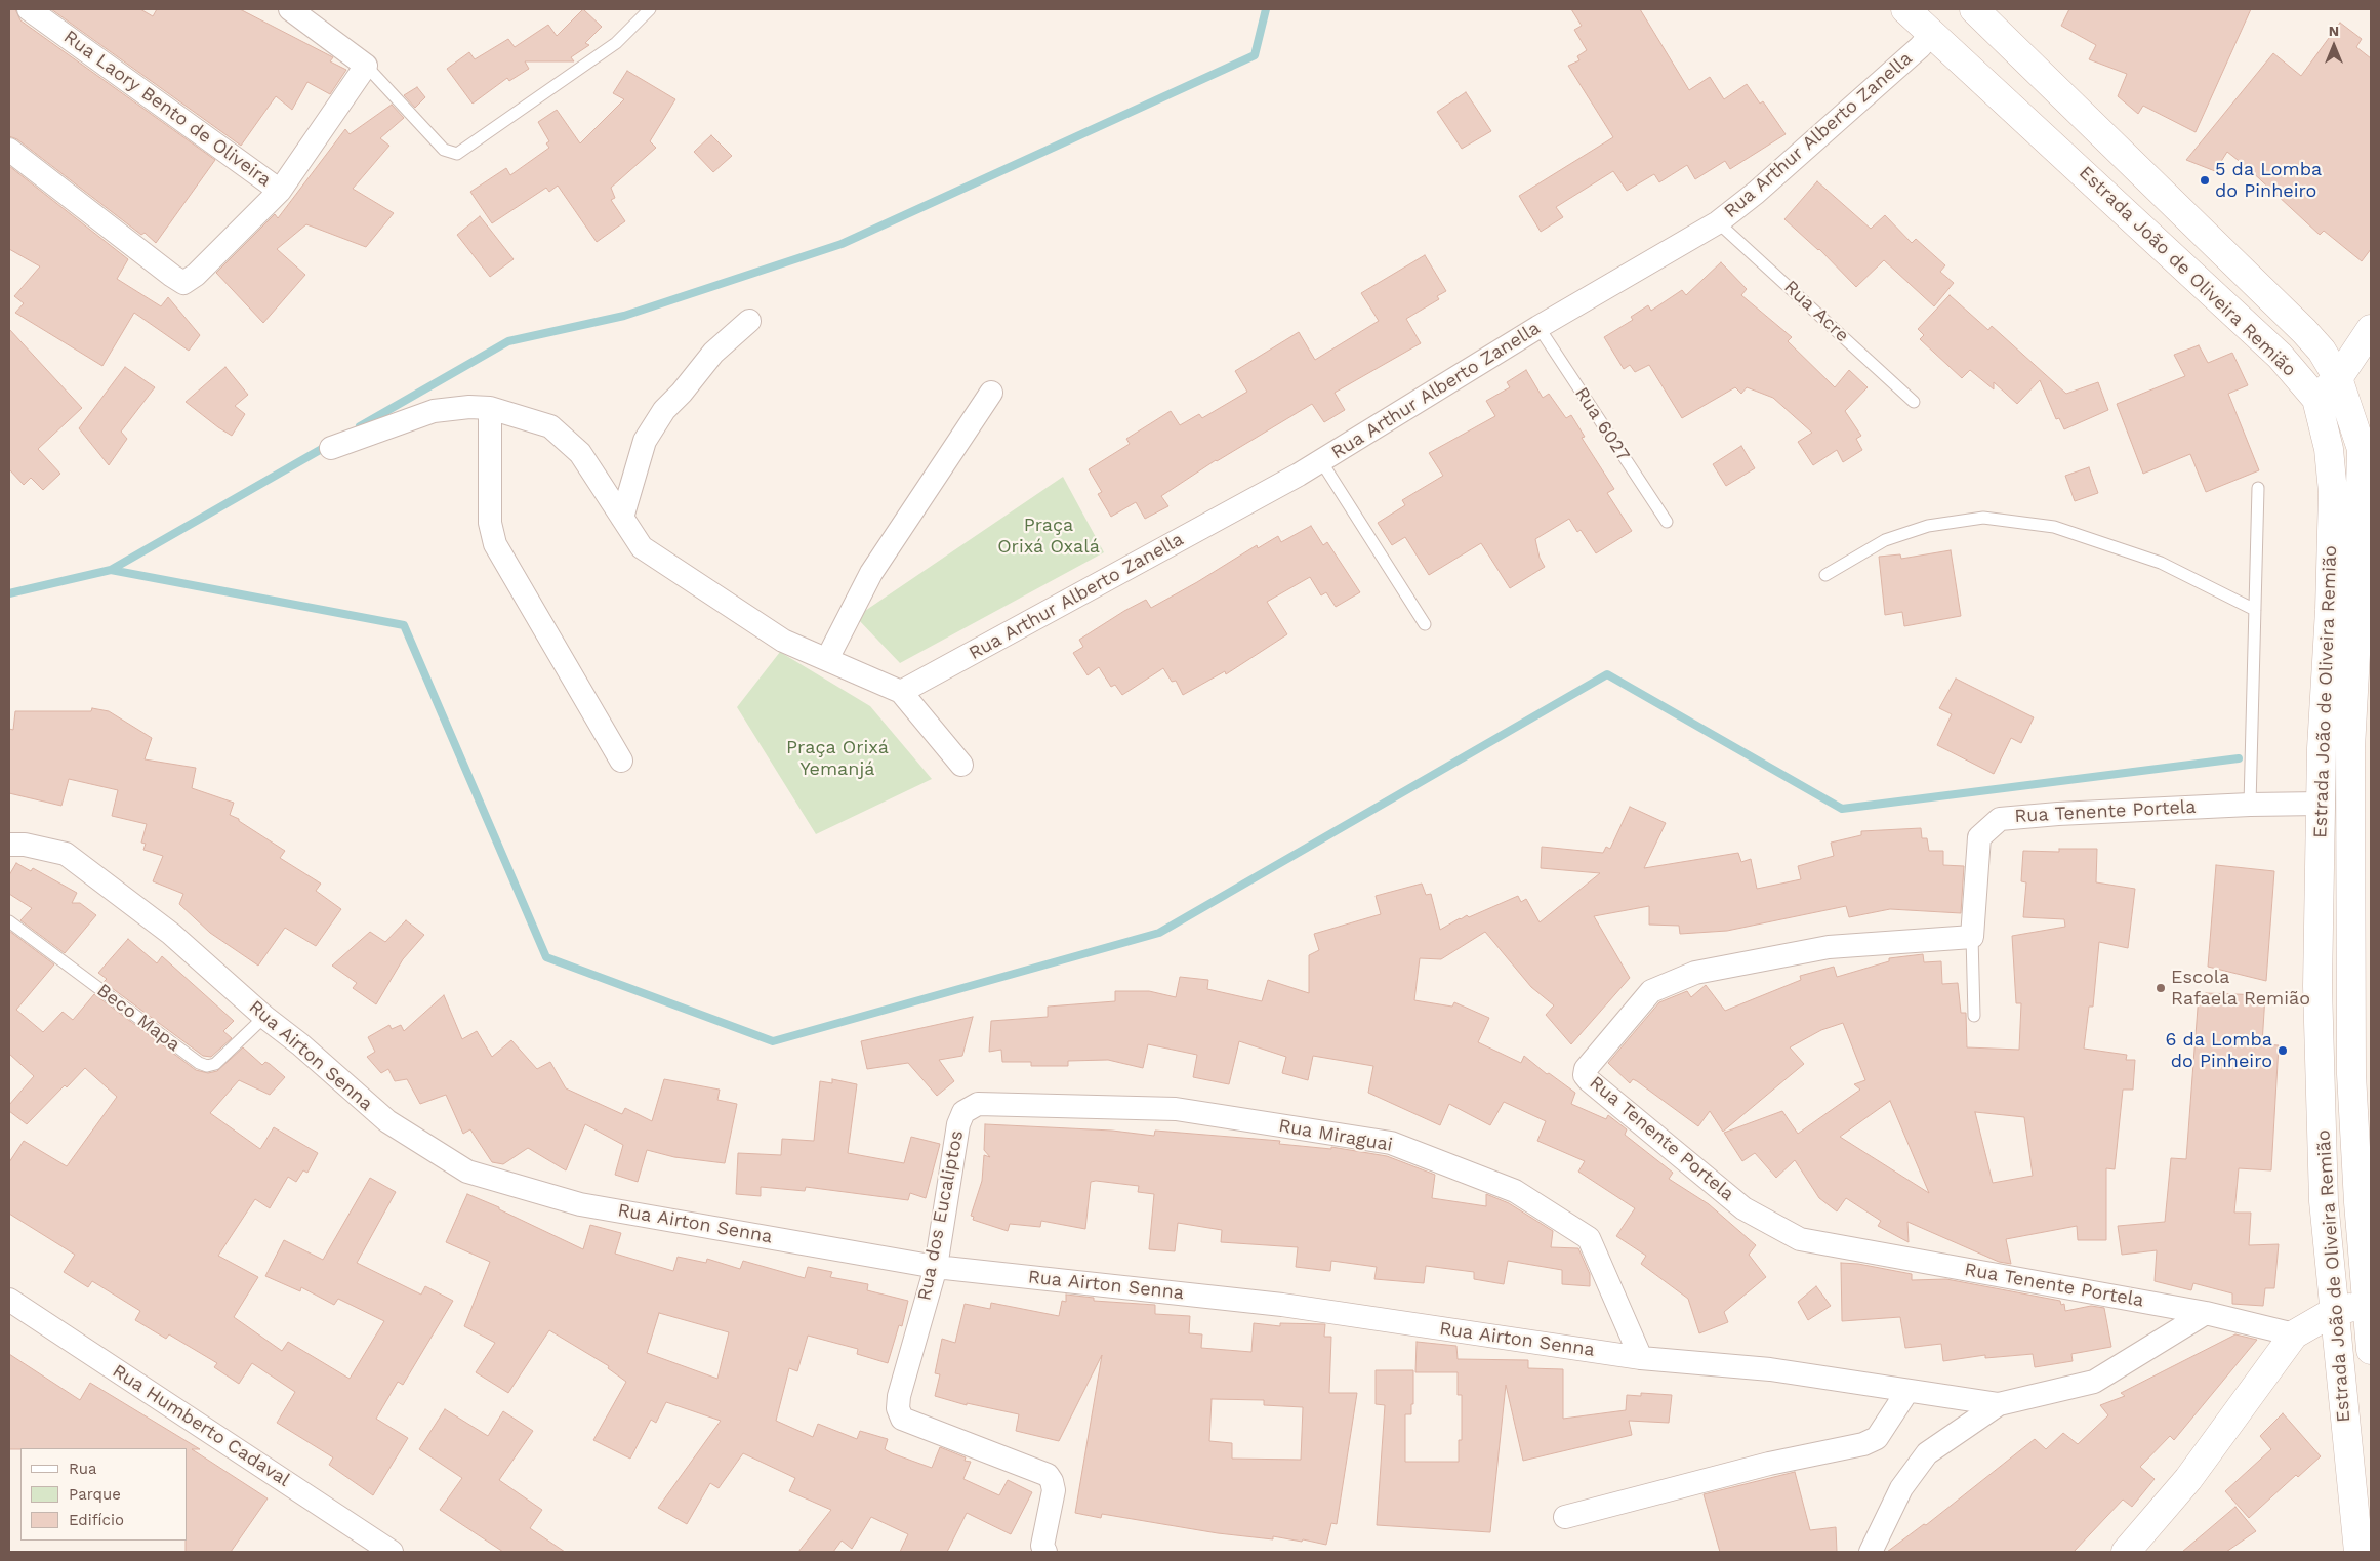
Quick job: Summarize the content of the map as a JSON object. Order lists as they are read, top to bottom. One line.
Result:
{"streets":{"main road":["Estrada João de Oliveira Remião"],"street":["Rua Laory Bento de Oliveira","Rua Arthur Alberto Zanella","Rua Tenente Portela","Rua Airton Senna","Rua Miraguai","Rua dos Eucaliptos","Rua Humberto Cadaval"],"lane":["Rua Acre","Rua 6027","Beco Mapa"]},"crossings":[["Rua Arthur Alberto Zanella","Estrada João de Oliveira Remião"],["Rua Arthur Alberto Zanella","Rua Acre"],["Rua Arthur Alberto Zanella","Rua 6027"],["Estrada João de Oliveira Remião","Rua Tenente Portela"],["Rua Tenente Portela","Rua Airton Senna"],["Beco Mapa","Rua Airton Senna"],["Rua Airton Senna","Rua Miraguai"],["Rua Airton Senna","Rua dos Eucaliptos"],["Rua Miraguai","Rua dos Eucaliptos"]],"parks":["Praça Orixá Oxalá","Praça Orixá Yemanjá"],"places":["5 da Lomba do Pinheiro","Escola Rafaela Remião","6 da Lomba do Pinheiro"],"legend":["Rua","Parque","Edifício"],"north":"top"}
